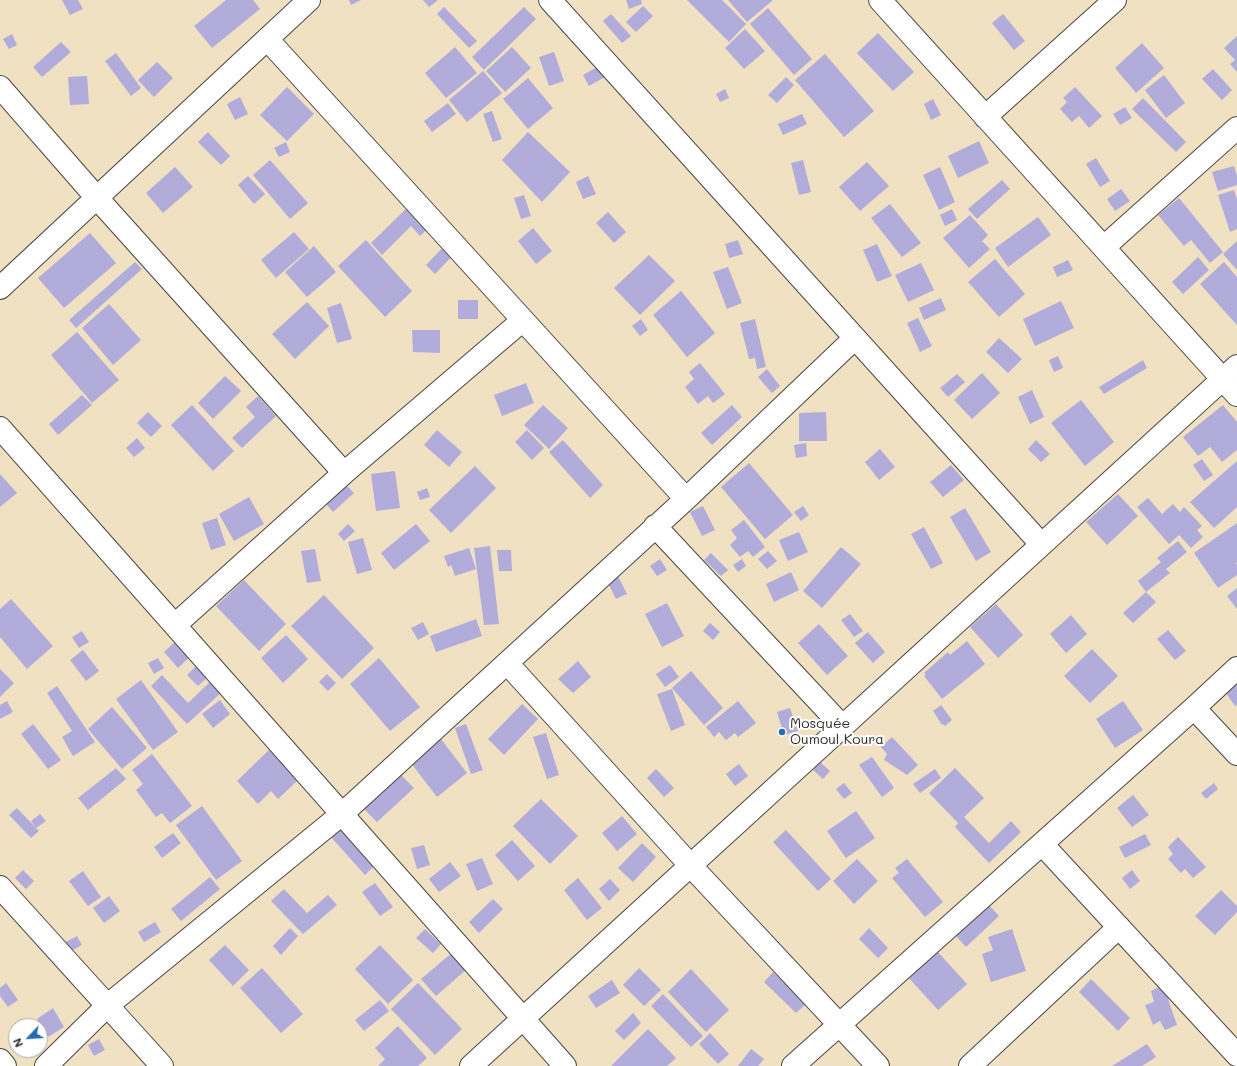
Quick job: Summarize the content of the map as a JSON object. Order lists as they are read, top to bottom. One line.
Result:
{"places":["Mosquée Oumoul Koura"],"north":"bottom left"}
